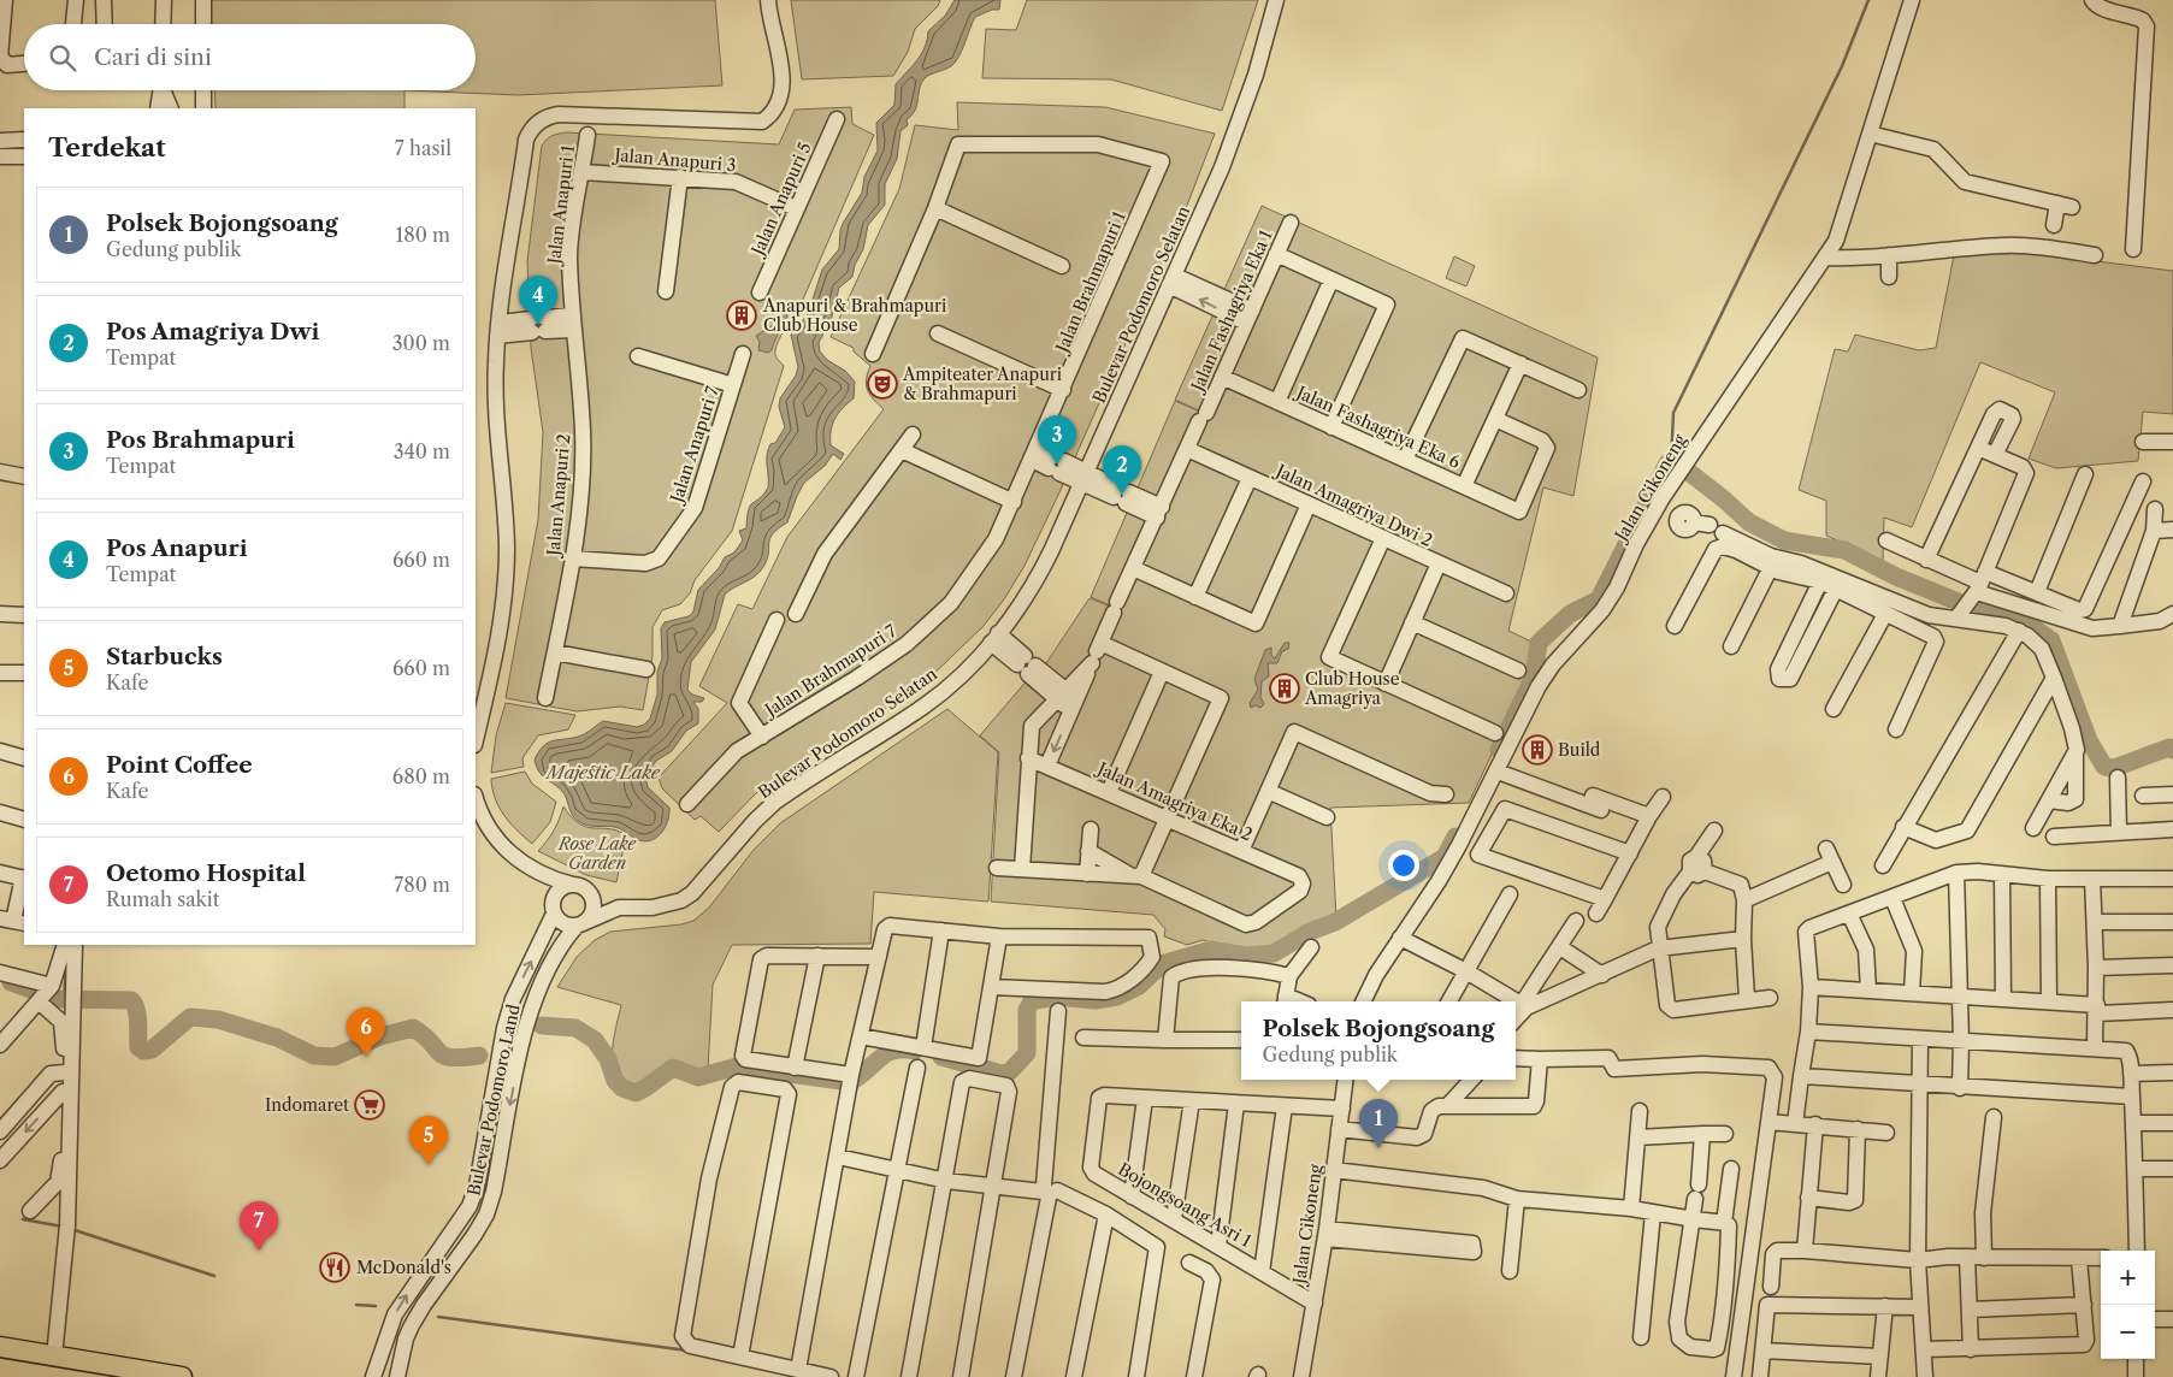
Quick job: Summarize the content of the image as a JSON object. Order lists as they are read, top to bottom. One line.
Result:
{"streets":{"street":["Jalan Anapuri 3","Jalan Anapuri 5","Jalan Anapuri 1","Jalan Brahmapuri 1","Bulevar Podomoro Selatan","Jalan Fashagriya Eka 1","Jalan Fashagriya Eka 6","Jalan Anapuri 7","Jalan Cikoneng","Jalan Anapuri 2","Jalan Amagriya Dwi 2","Jalan Brahmapuri 7","Jalan Amagriya Eka 2","Bulevar Podomoro Land","Bojongsoang Asri 1"]},"crossings":[["Jalan Anapuri 3","Jalan Anapuri 5"],["Jalan Anapuri 3","Jalan Anapuri 1"],["Jalan Anapuri 1","Jalan Anapuri 2"],["Jalan Brahmapuri 1","Jalan Brahmapuri 7"],["Bulevar Podomoro Selatan","Bulevar Podomoro Land"],["Jalan Fashagriya Eka 1","Jalan Fashagriya Eka 6"],["Jalan Fashagriya Eka 1","Jalan Amagriya Dwi 2"],["Jalan Fashagriya Eka 1","Jalan Amagriya Eka 2"],["Jalan Anapuri 7","Jalan Anapuri 2"],["Jalan Cikoneng","Bojongsoang Asri 1"]],"water":["Majestic Lake"],"parks":["Rose Lake Garden"],"places":{"building":["Anapuri & Brahmapuri Club House","Club House Amagriya","Build"],"theatre":["Ampiteater Anapuri & Brahmapuri"],"supermarket":["Indomaret"],"restaurant":["McDonald's"]},"page":{"search":"Cari di sini","heading":["Terdekat","7 hasil"],"list":[{"mark":"1","name":"Polsek Bojongsoang","note":"Gedung publik","value":"180 m"},{"mark":"2","name":"Pos Amagriya Dwi","note":"Tempat","value":"300 m"},{"mark":"3","name":"Pos Brahmapuri","note":"Tempat","value":"340 m"},{"mark":"4","name":"Pos Anapuri","note":"Tempat","value":"660 m"},{"mark":"5","name":"Starbucks","note":"Kafe","value":"660 m"},{"mark":"6","name":"Point Coffee","note":"Kafe","value":"680 m"},{"mark":"7","name":"Oetomo Hospital","note":"Rumah sakit","value":"780 m"}],"pins":["4","3","2","6","1","5","7"],"popup":["Polsek Bojongsoang","Gedung publik"],"map_buttons":["+","−"]}}
